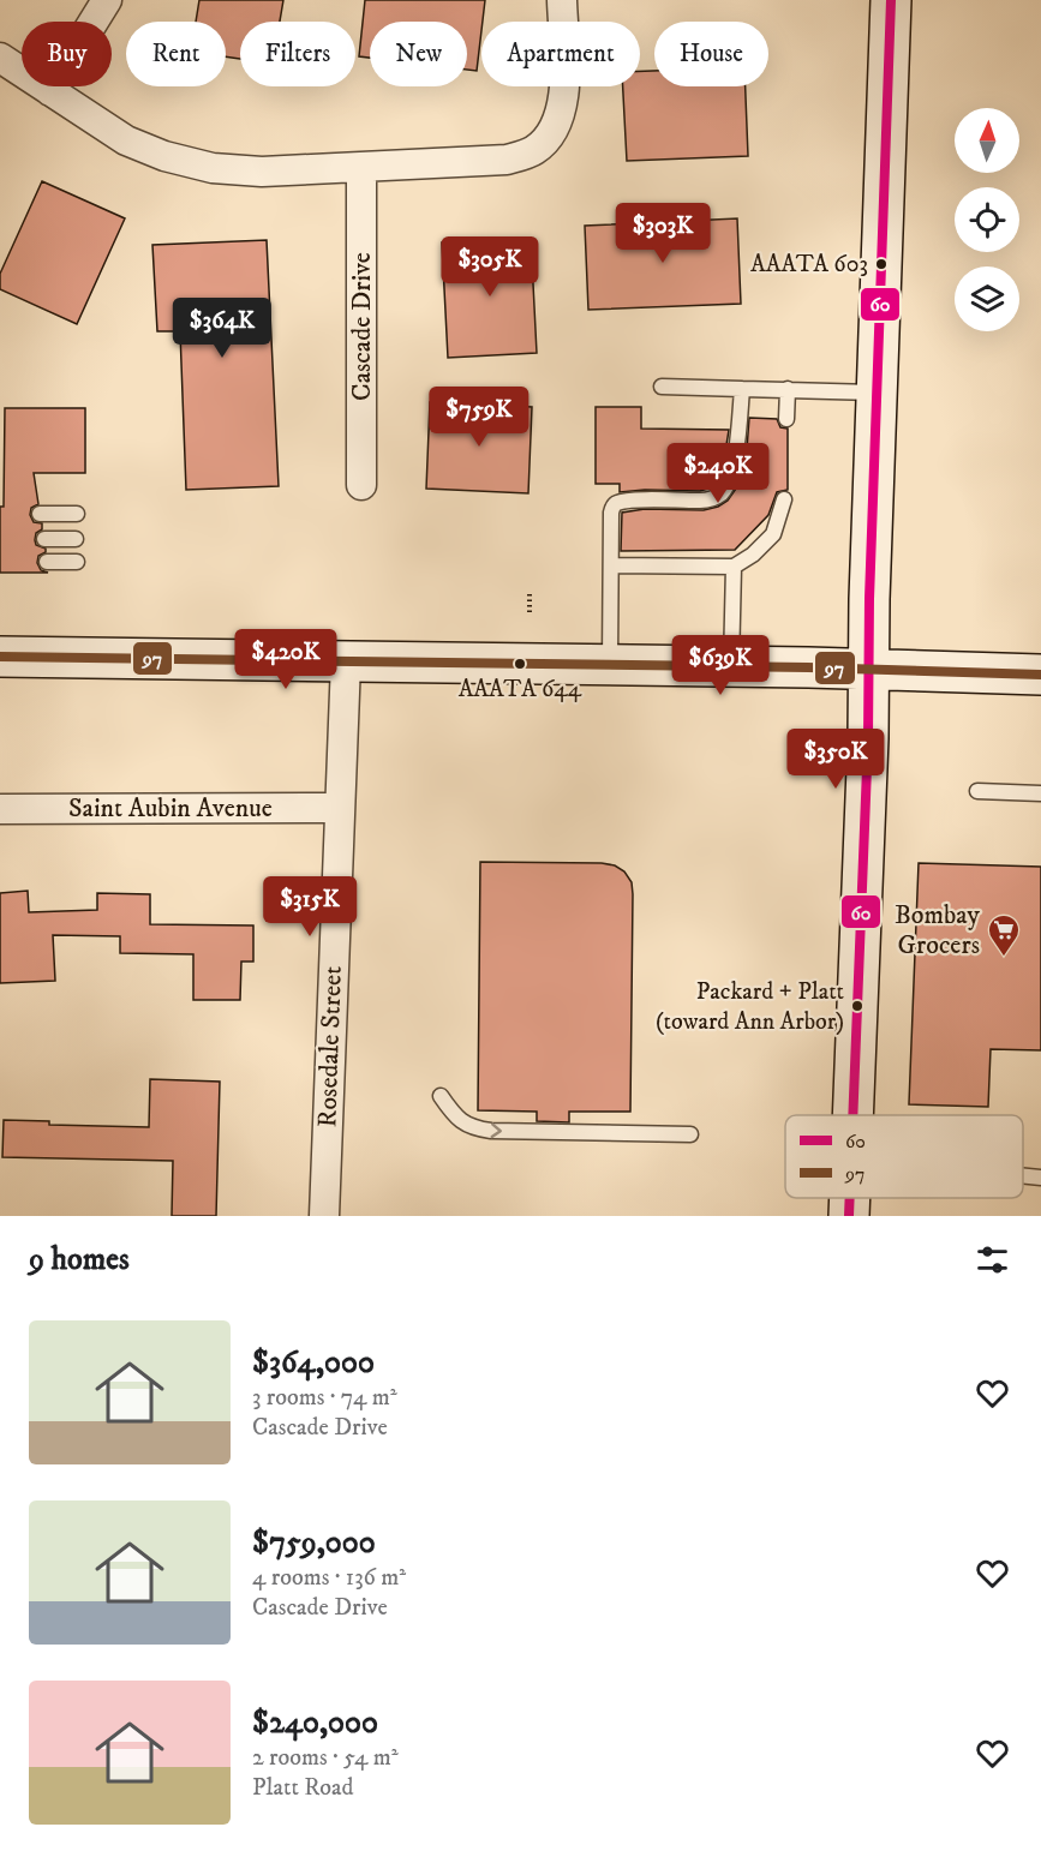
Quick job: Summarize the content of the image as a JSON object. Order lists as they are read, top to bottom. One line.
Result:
{"streets":{"street":["Cascade Drive","Saint Aubin Avenue","Rosedale Street"]},"crossings":[["Saint Aubin Avenue","Rosedale Street"]],"places":{"other":["AAATA 603","AAATA 644","Packard + Platt (toward Ann Arbor)"],"supermarket":["Bombay Grocers"]},"lines":["transit line 60","transit line 97"],"legend":["60","97"],"north":"top","page":{"chip":["Buy","Rent","Filters","New","Apartment","House"],"price":["$303K","$305K","$364K","$759K","$240K","$420K","$639K","$350K","$315K"],"heading":"9 homes","list":[{"name":"$364,000","note":"3 rooms · 74 m² · Cascade Drive"},{"name":"$759,000","note":"4 rooms · 136 m² · Cascade Drive"},{"name":"$240,000","note":"2 rooms · 54 m² · Platt Road"}]}}
